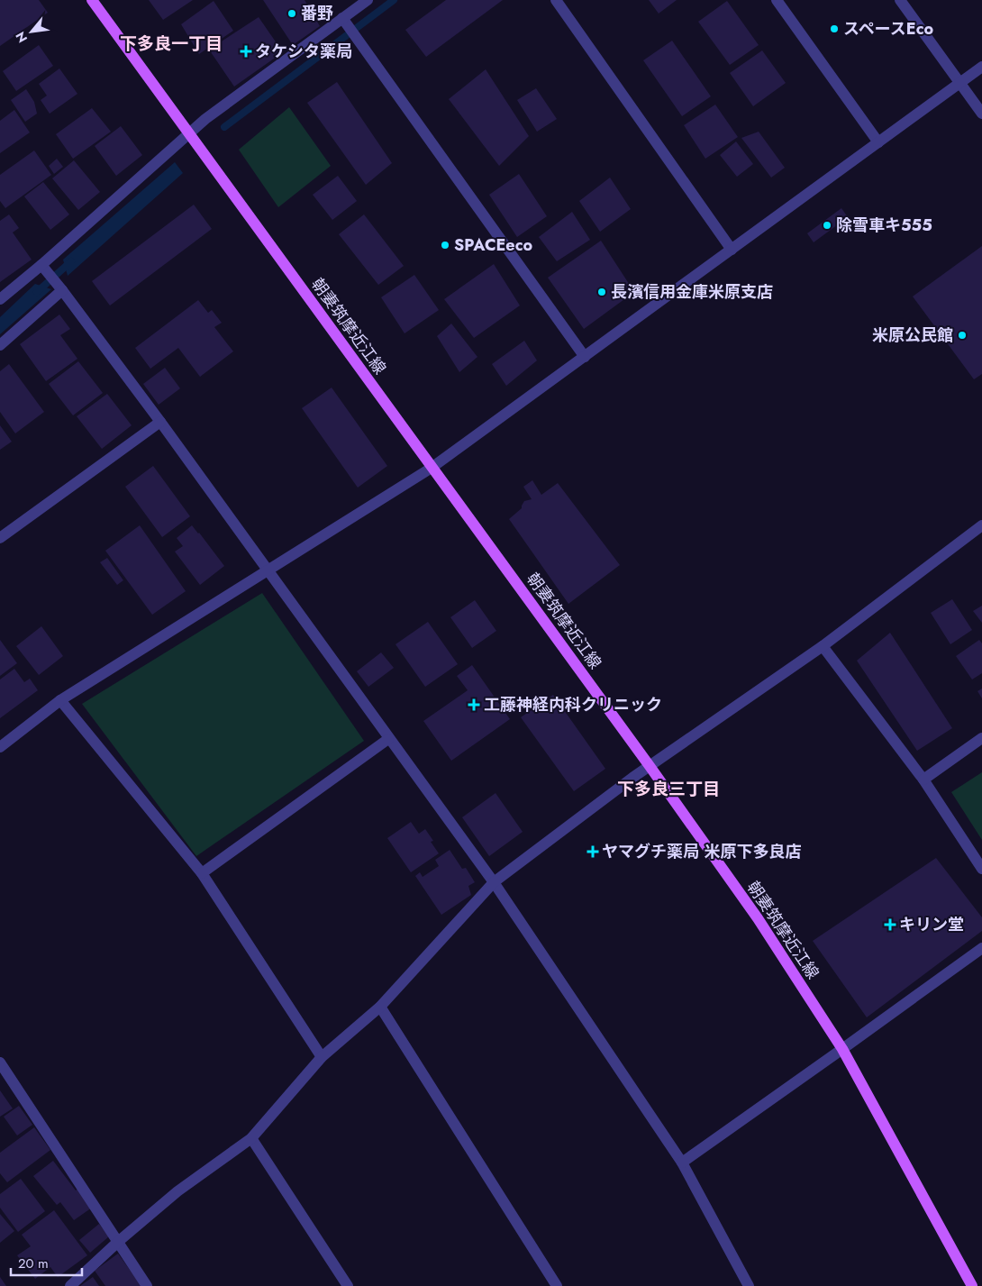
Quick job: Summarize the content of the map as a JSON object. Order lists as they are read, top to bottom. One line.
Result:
{"streets":{"main road":["朝妻筑摩近江線"]},"districts":["下多良一丁目","下多良三丁目"],"places":{"other":["番野","スペースEco","除雪車キ555","SPACEeco","長濱信用金庫米原支店","米原公民館"],"health":["タケシタ薬局","工藤神経内科クリニック","ヤマグチ薬局 米原下多良店","キリン堂"]},"scale_bar":"20 m","north":"bottom left"}
